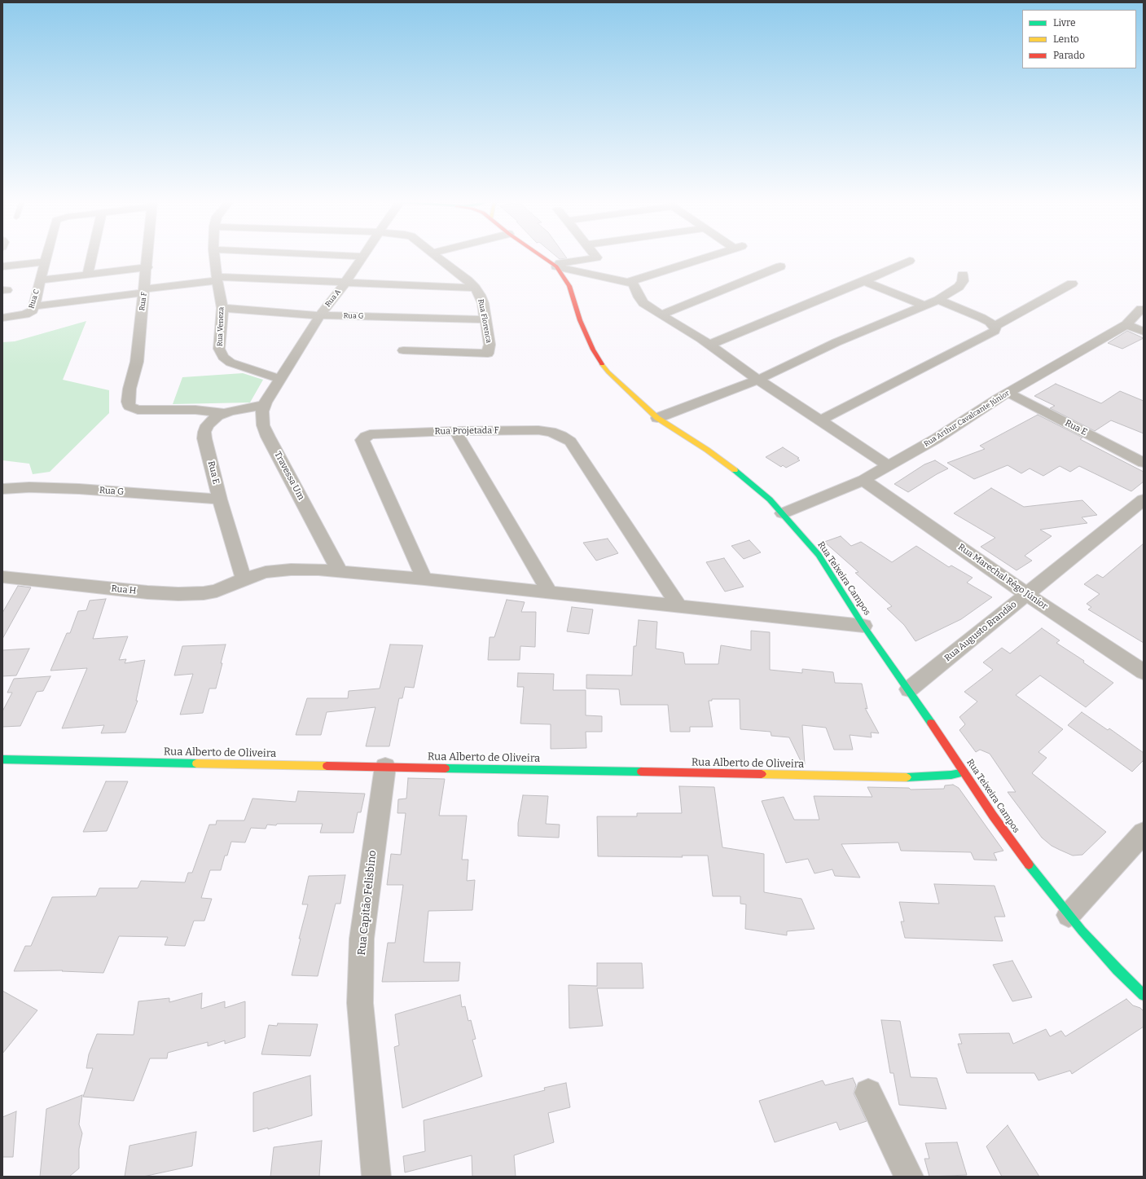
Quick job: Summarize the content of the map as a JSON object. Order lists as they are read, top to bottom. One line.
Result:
{"streets":{"street":["Rua A","Rua C","Rua F","Rua G","Rua Florenca","Rua Veneza","Rua Arthur Cavalcante Júnior","Rua E","Rua Projetada F","Travessa Um","Rua Marechal Rêgo Júnior","Rua Teixeira Campos","Rua H","Rua Augusto Brandão","Rua Alberto de Oliveira","Rua Capitão Felisbino"]},"crossings":[["Rua A","Rua G"],["Rua A","Rua Veneza"],["Rua A","Travessa Um"],["Rua F","Rua E"],["Rua G","Rua Florenca"],["Rua G","Rua Veneza"],["Rua G","Rua E"],["Rua Veneza","Travessa Um"],["Rua Arthur Cavalcante Júnior","Rua E"],["Rua Arthur Cavalcante Júnior","Rua Marechal Rêgo Júnior"],["Rua Arthur Cavalcante Júnior","Rua Teixeira Campos"],["Rua E","Travessa Um"],["Rua E","Rua H"],["Rua Projetada F","Rua H"],["Travessa Um","Rua H"],["Rua Marechal Rêgo Júnior","Rua Augusto Brandão"],["Rua Teixeira Campos","Rua H"],["Rua Teixeira Campos","Rua Augusto Brandão"],["Rua Teixeira Campos","Rua Alberto de Oliveira"],["Rua Alberto de Oliveira","Rua Capitão Felisbino"]],"legend":["Livre","Lento","Parado"]}
